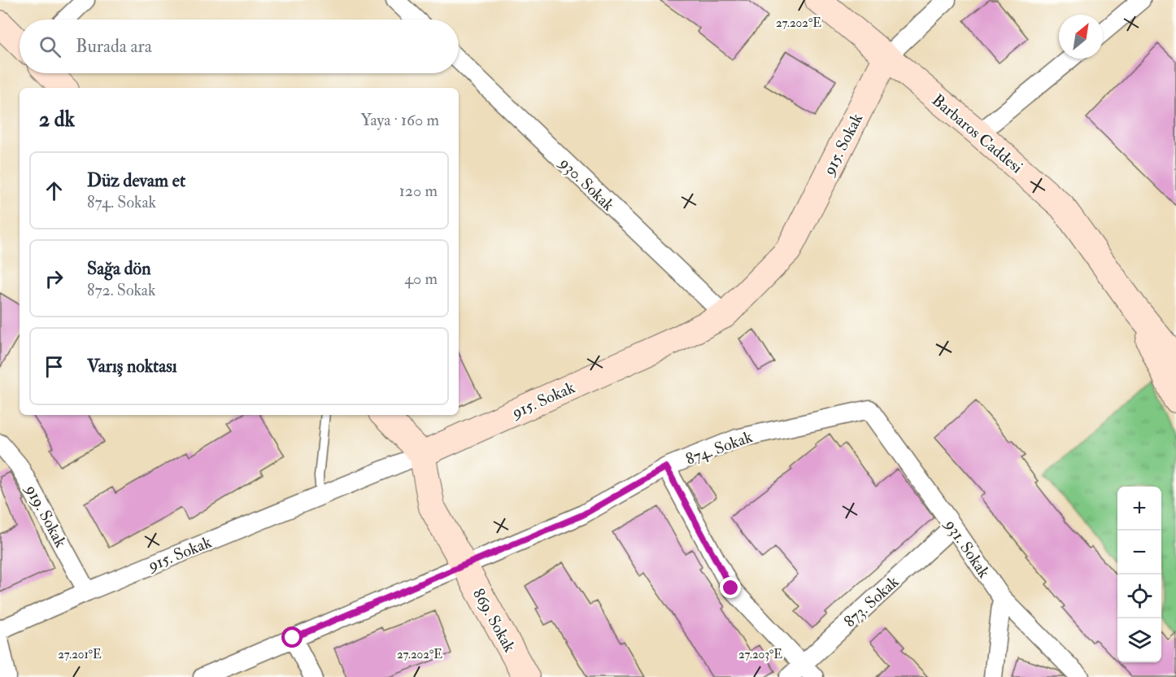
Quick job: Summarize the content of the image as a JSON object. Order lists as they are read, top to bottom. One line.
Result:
{"streets":{"street":["Barbaros Caddesi","915. Sokak","930. Sokak","874. Sokak","919. Sokak","931. Sokak","873. Sokak","869. Sokak"]},"crossings":[["Barbaros Caddesi","915. Sokak"],["915. Sokak","930. Sokak"],["915. Sokak","919. Sokak"],["915. Sokak","869. Sokak"],["874. Sokak","931. Sokak"],["874. Sokak","869. Sokak"],["931. Sokak","873. Sokak"]],"north":"top right","page":{"search":"Burada ara","heading":["2 dk","Yaya · 160 m"],"list":[["Düz devam et","874. Sokak","120 m"],["Sağa dön","872. Sokak","40 m"],"Varış noktası"],"map_buttons":["+","−"]},"coordinates":["27.202°E","27.201°E","27.203°E"]}
